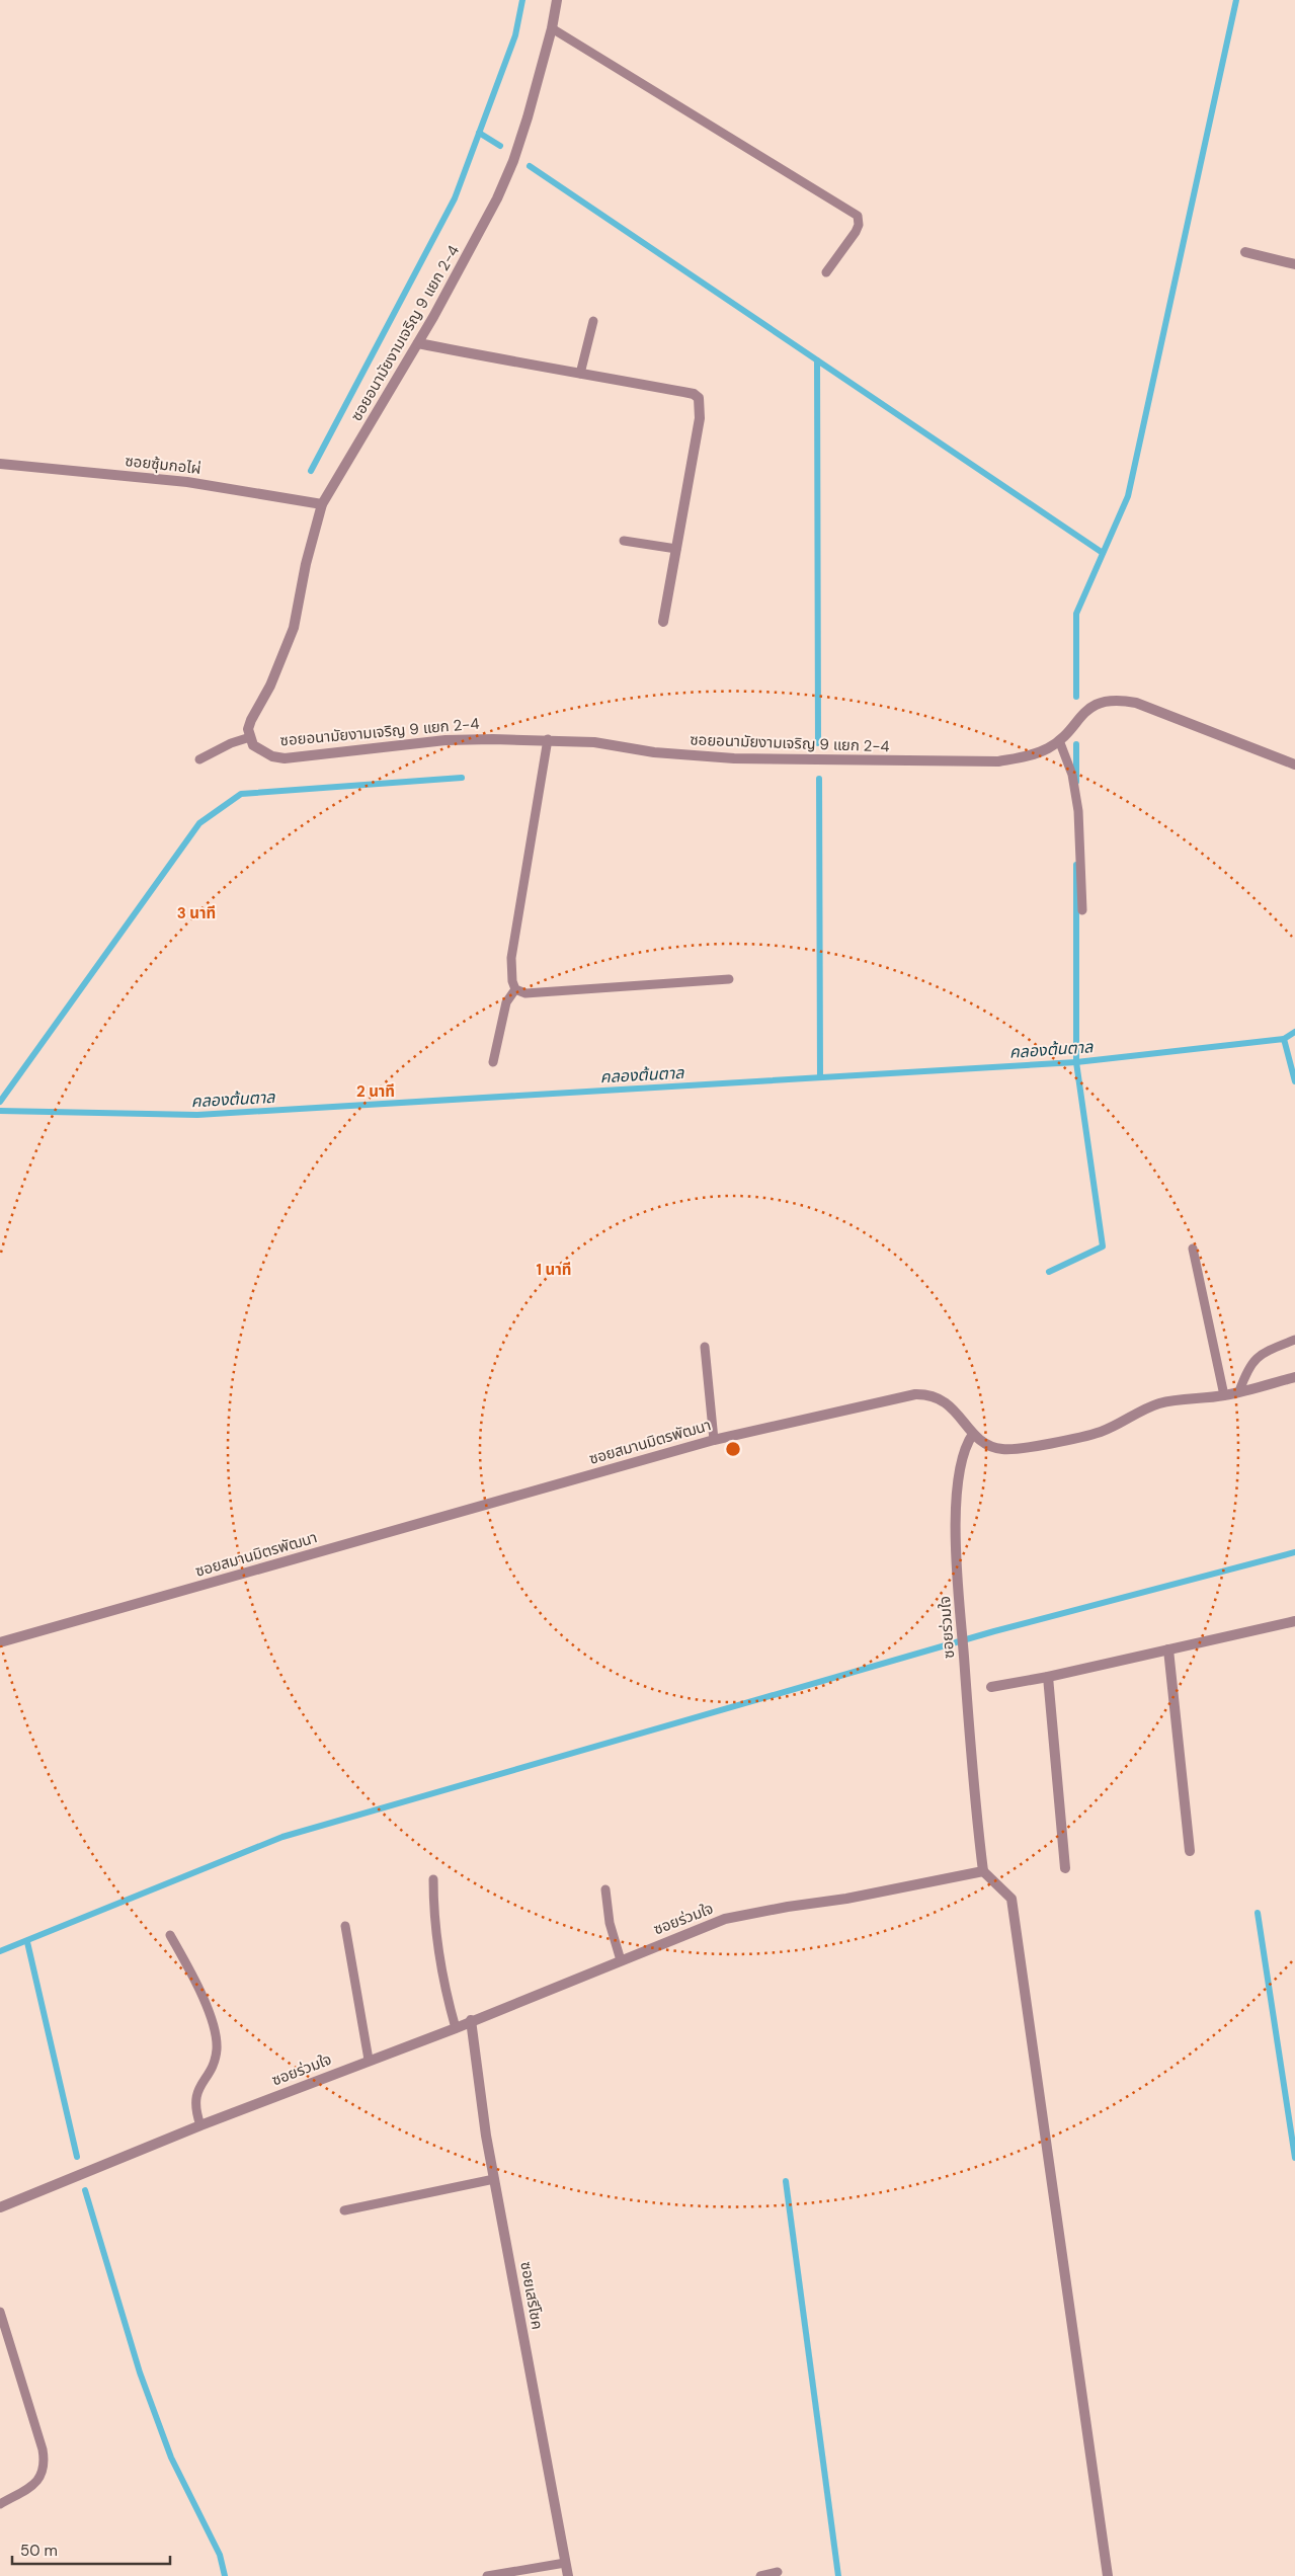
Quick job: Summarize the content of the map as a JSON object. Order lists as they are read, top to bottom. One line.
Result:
{"streets":{"street":["ซอยอนามัยงามเจริญ 9 แยก 2-4","ซอยซุ้มกอไผ่","ซอยสมานมิตรพัฒนา","ซอยร่วมใจ","ซอยเสรีโชค"]},"crossings":[["ซอยอนามัยงามเจริญ 9 แยก 2-4","ซอยซุ้มกอไผ่"],["ซอยสมานมิตรพัฒนา","ซอยร่วมใจ"],["ซอยร่วมใจ","ซอยเสรีโชค"]],"water":["คลองต้นตาล"],"scale_bar":"50 m","rings":["3 นาที","2 นาที","1 นาที"]}
